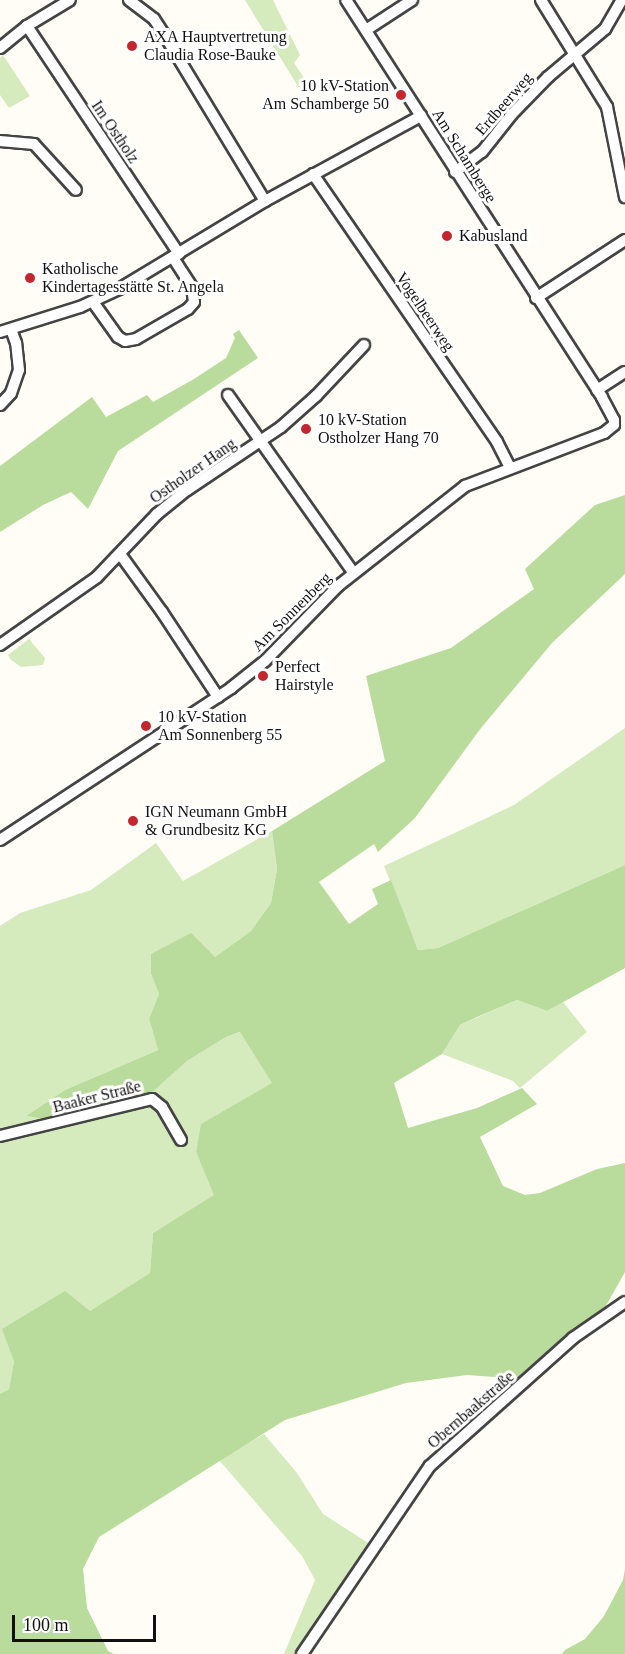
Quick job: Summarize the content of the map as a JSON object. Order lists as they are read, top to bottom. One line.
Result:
{"streets":{"street":["Erdbeerweg","Im Ostholz","Am Schamberge","Vogelbeerweg","Ostholzer Hang","Am Sonnenberg","Baaker Straße","Obernbaakstraße"]},"crossings":[["Erdbeerweg","Am Schamberge"],["Am Schamberge","Am Sonnenberg"],["Vogelbeerweg","Am Sonnenberg"],["Ostholzer Hang","Am Sonnenberg"]],"places":["AXA Hauptvertretung Claudia Rose-Bauke","10 kV-Station Am Schamberge 50","Kabusland","Katholische Kindertagesstätte St. Angela","10 kV-Station Ostholzer Hang 70","Perfect Hairstyle","10 kV-Station Am Sonnenberg 55","IGN Neumann GmbH & Grundbesitz KG"],"scale_bar":"100 m"}
